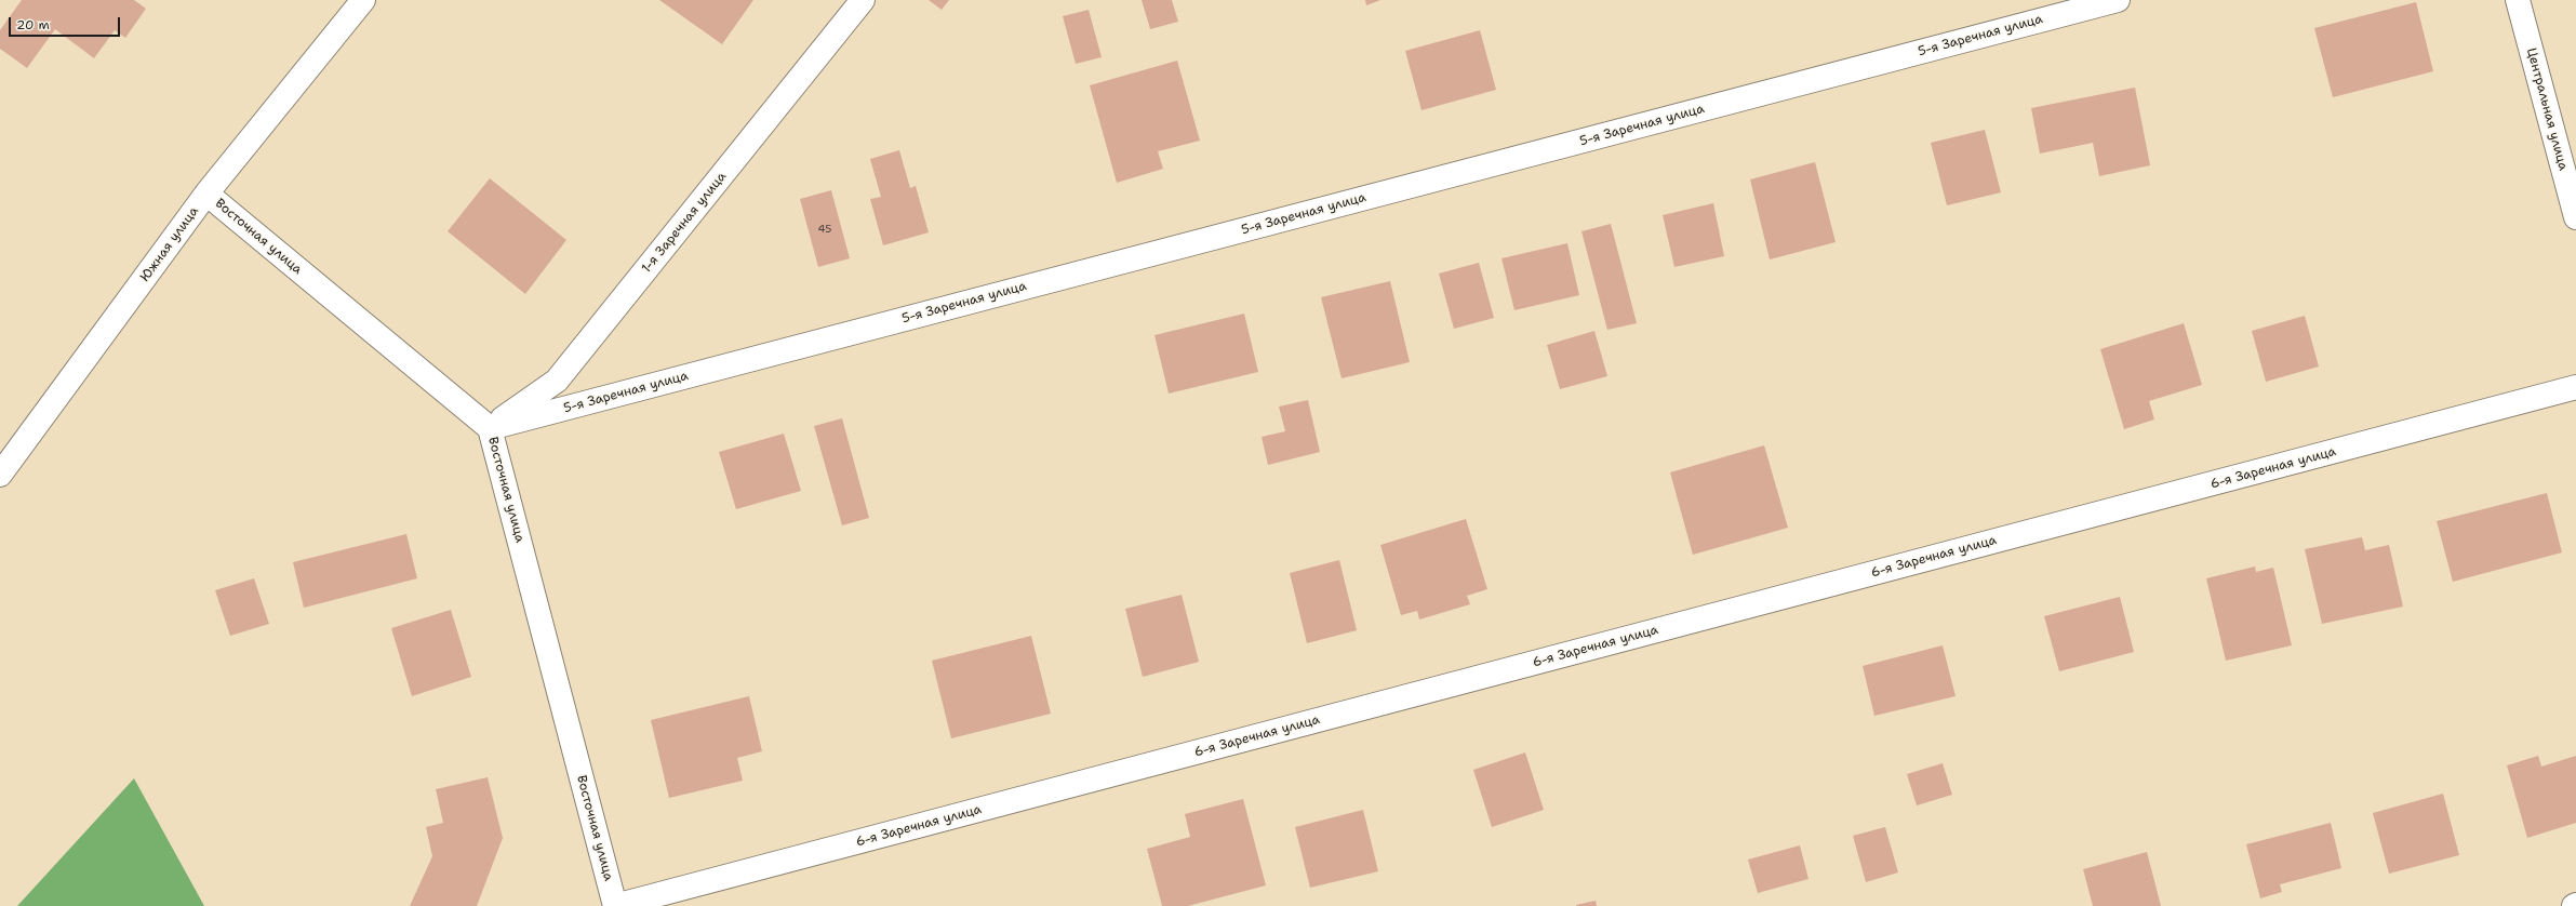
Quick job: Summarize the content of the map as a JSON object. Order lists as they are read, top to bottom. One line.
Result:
{"streets":{"street":["5-я Заречная улица","Центральная улица","1-я Заречная улица","Восточная улица","Южная улица","6-я Заречная улица"]},"crossings":[["5-я Заречная улица","1-я Заречная улица"],["5-я Заречная улица","Восточная улица"],["1-я Заречная улица","Восточная улица"],["Восточная улица","Южная улица"],["Восточная улица","6-я Заречная улица"]],"house_numbers":["45"],"scale_bar":"20 m"}
